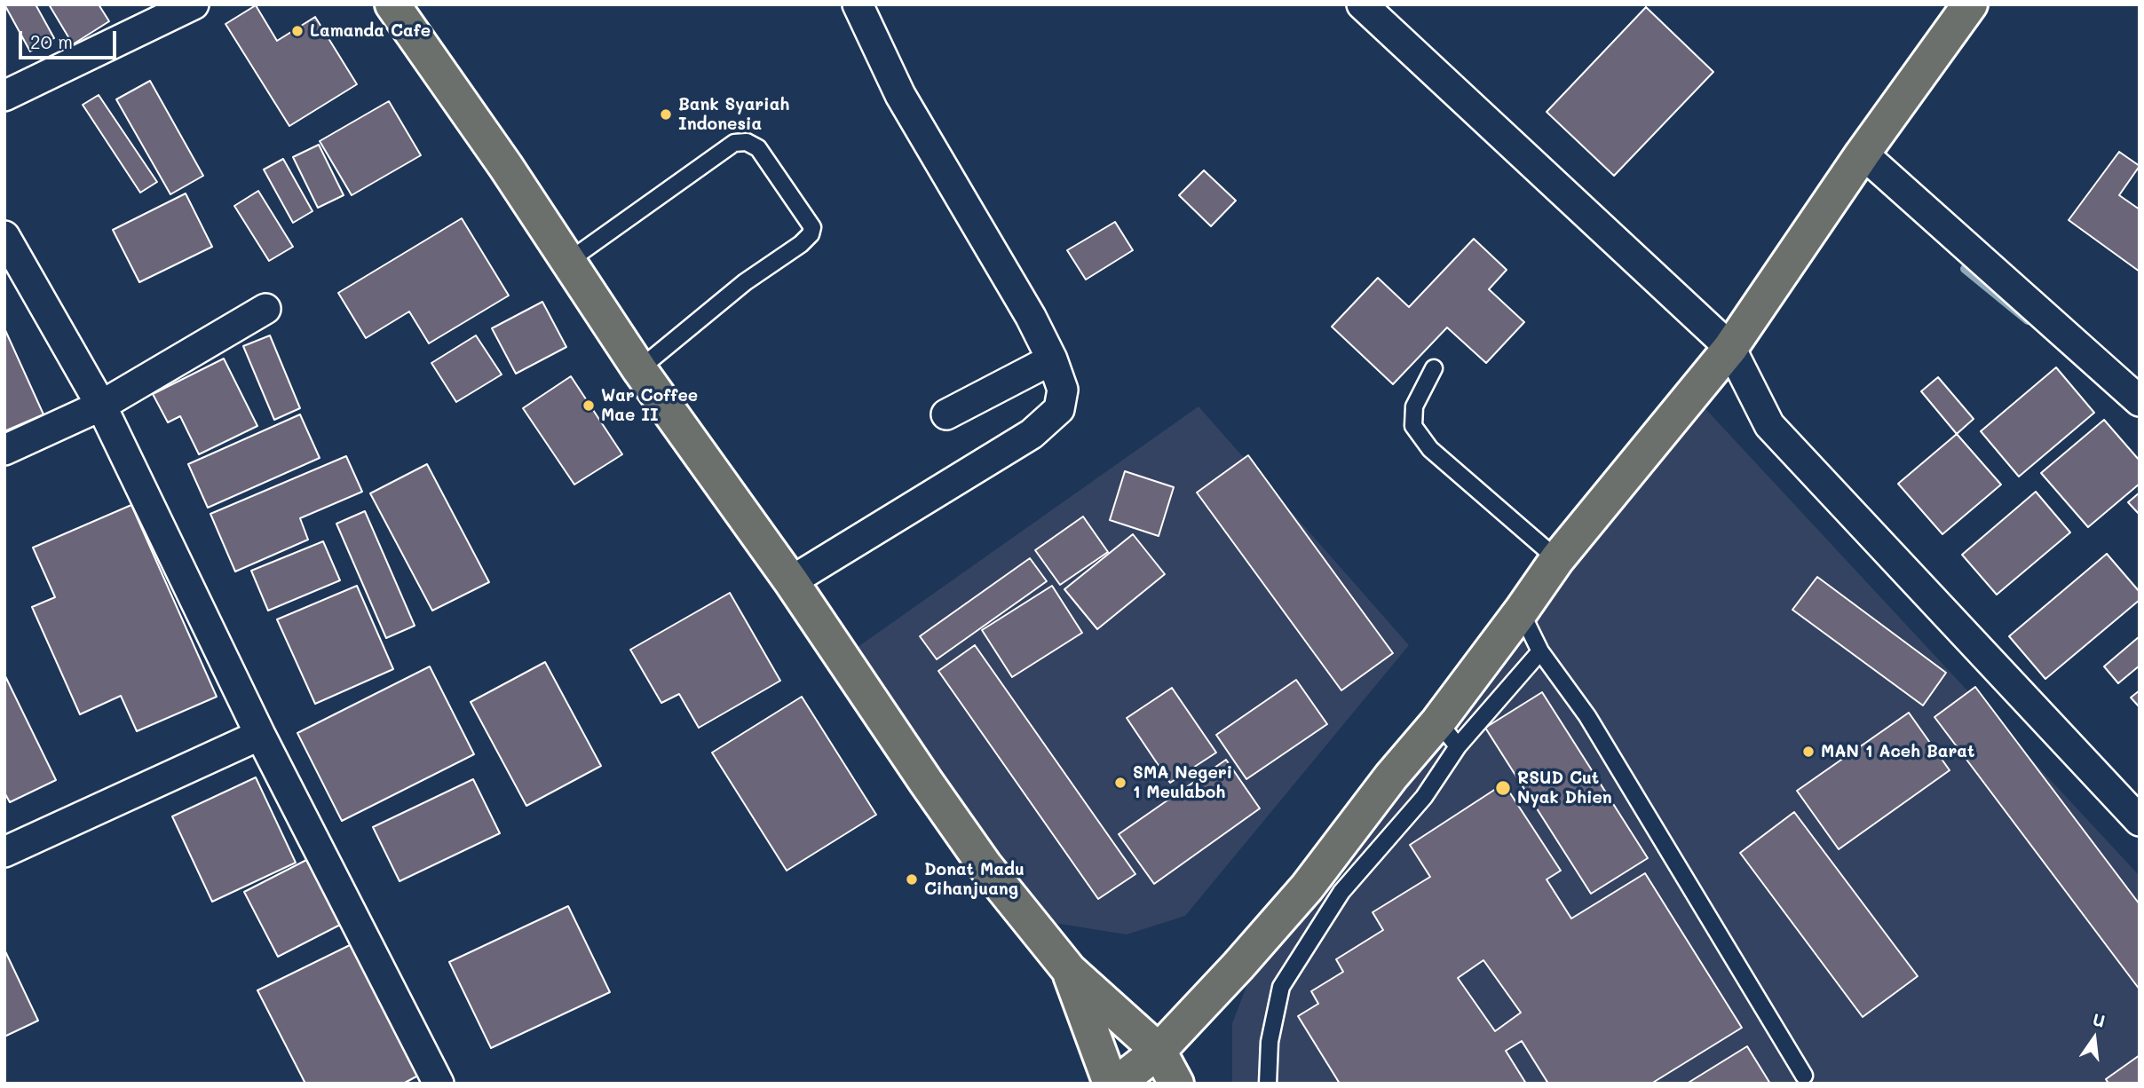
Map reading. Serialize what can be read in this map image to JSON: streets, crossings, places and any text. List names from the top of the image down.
{
  "places": [
    "Lamanda Cafe",
    "Bank Syariah Indonesia",
    "War Coffee Mae II",
    "MAN 1 Aceh Barat",
    "SMA Negeri 1 Meulaboh",
    "RSUD Cut Nyak Dhien",
    "Donat Madu Cihanjuang"
  ],
  "scale_bar": "20 m",
  "north": "top"
}
